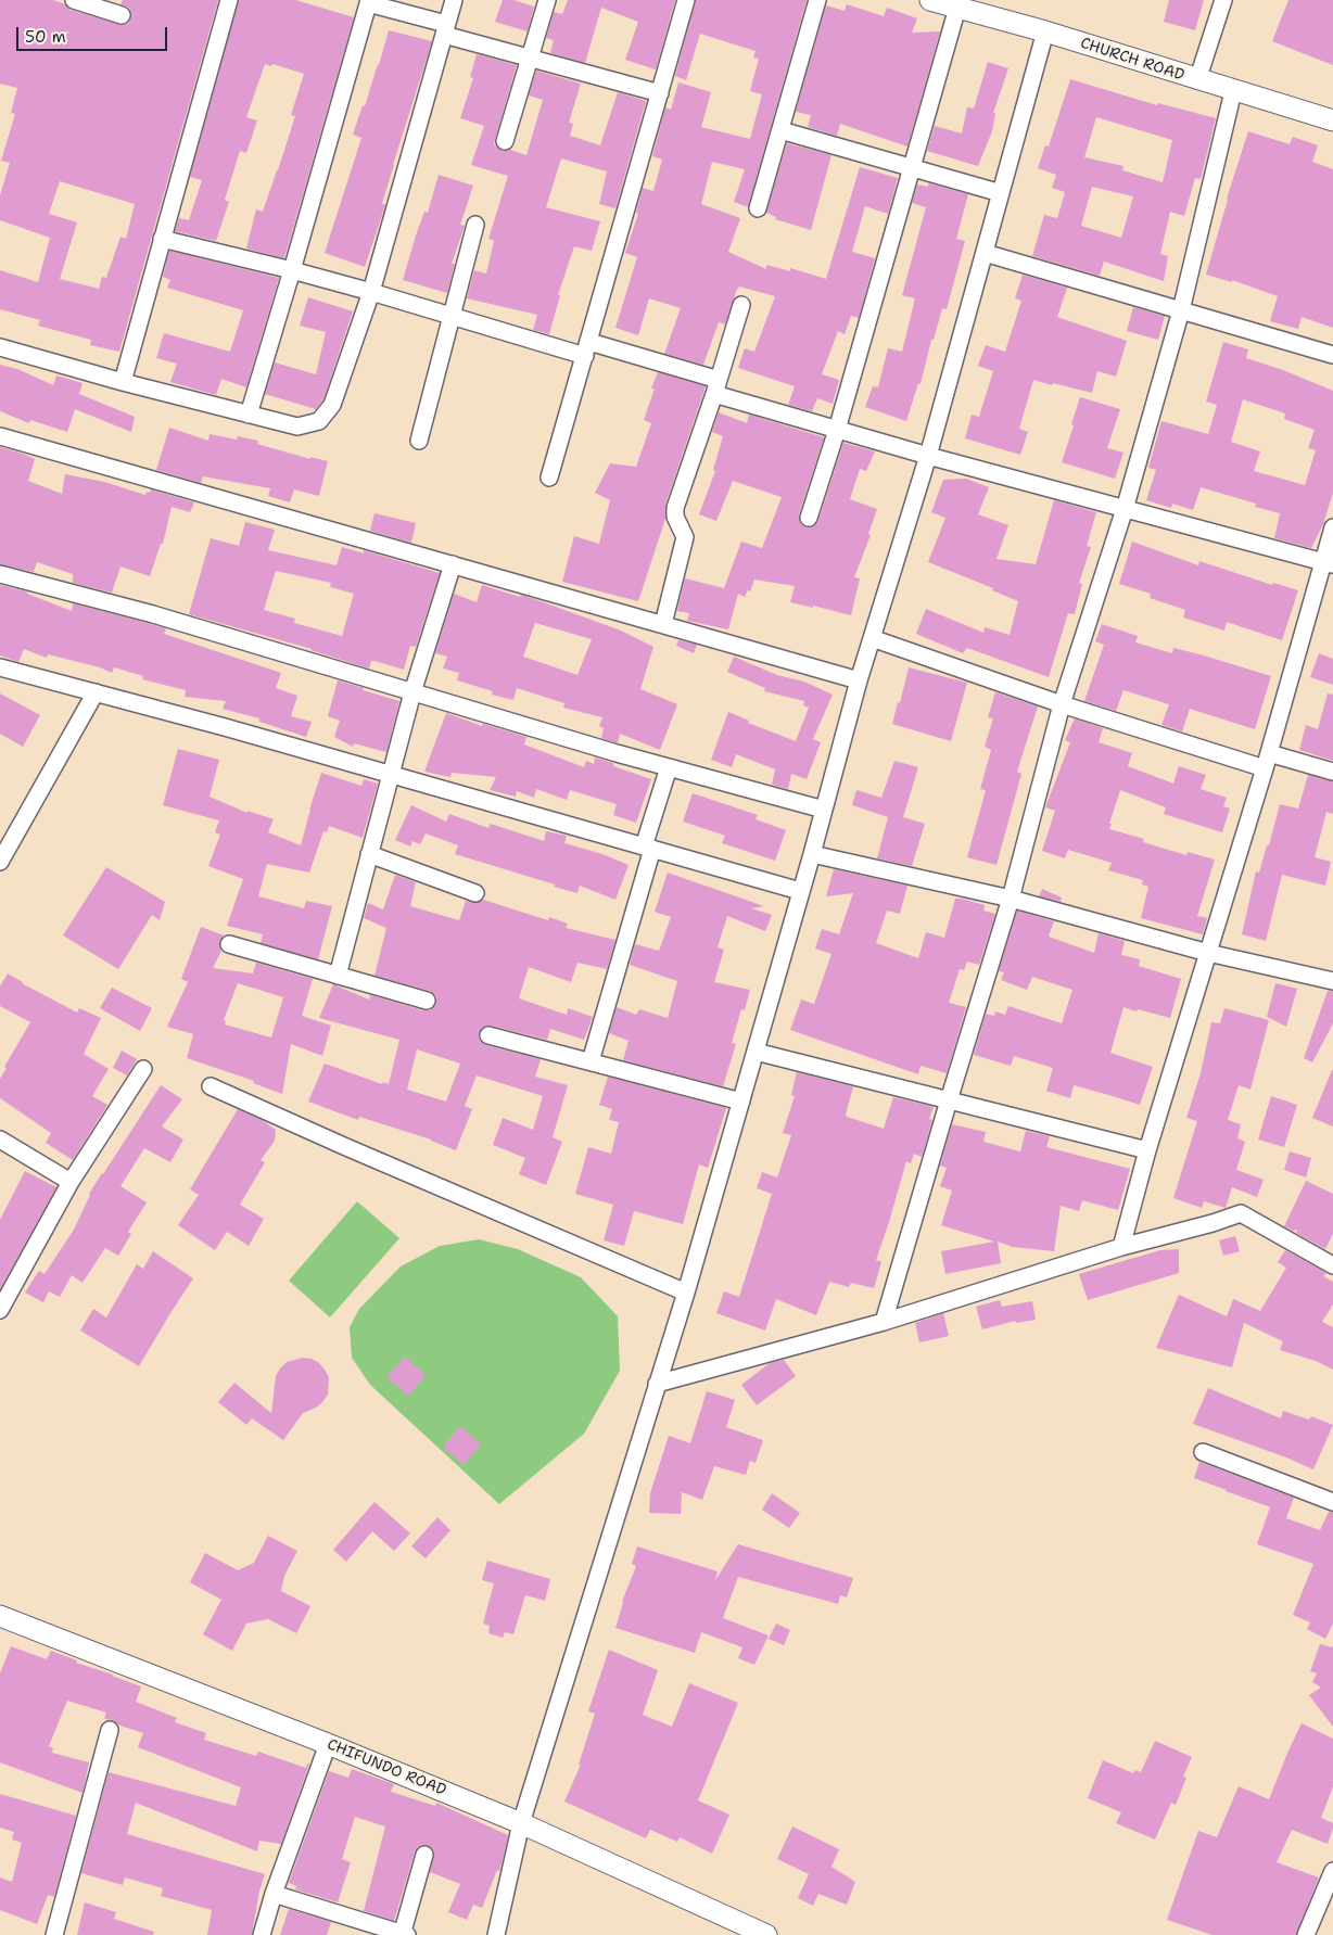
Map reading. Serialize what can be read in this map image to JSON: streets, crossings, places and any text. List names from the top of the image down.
{
  "streets": {
    "street": ["CHURCH ROAD", "CHIFUNDO ROAD"]
  },
  "scale_bar": "50 m"
}
